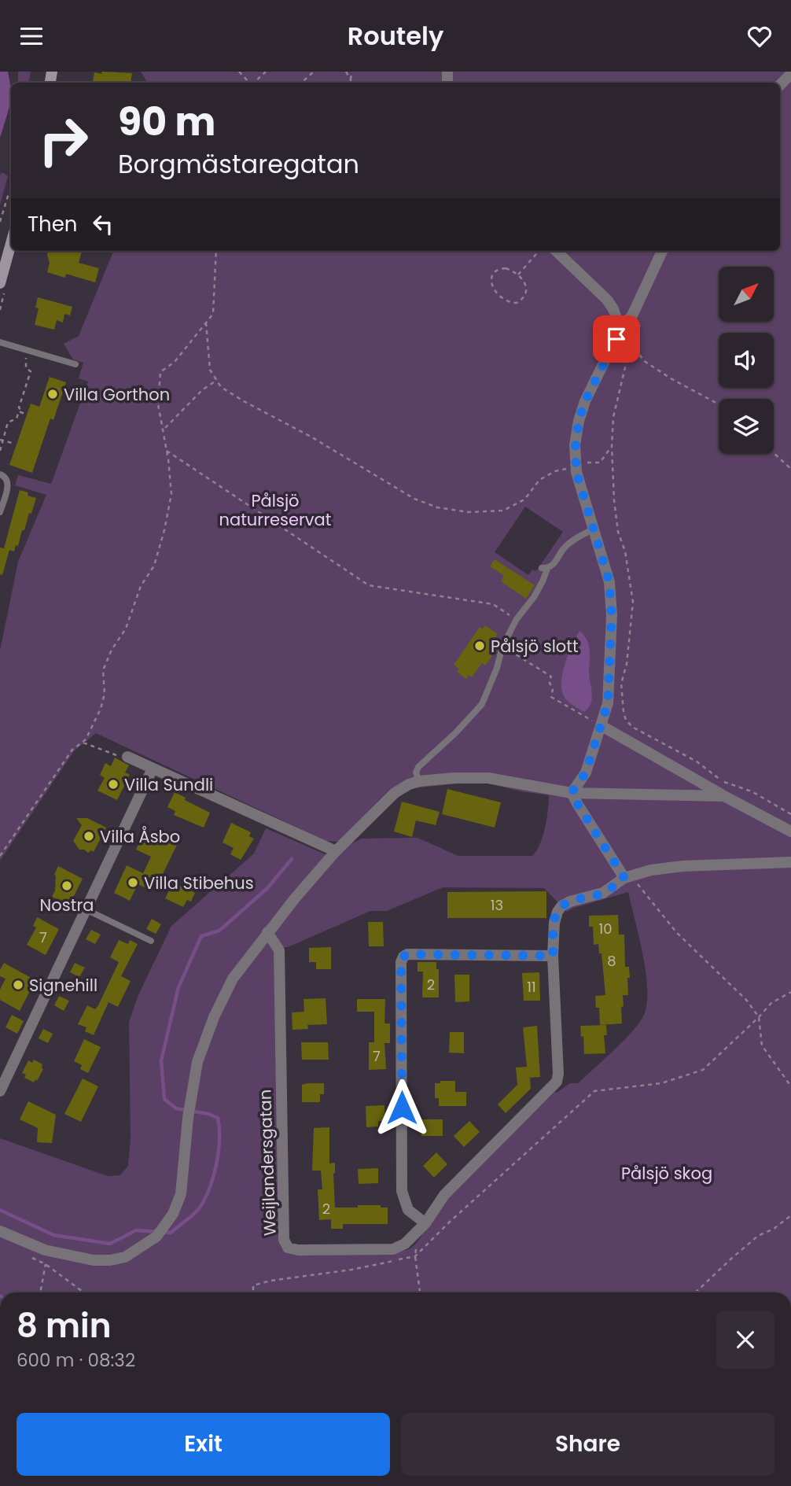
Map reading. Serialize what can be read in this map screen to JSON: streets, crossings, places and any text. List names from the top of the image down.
{
  "streets": {
    "street": ["Weijlandersgatan"]
  },
  "parks": ["Pålsjö naturreservat", "Pålsjö skog"],
  "places": [
    "Villa Gorthon",
    "Pålsjö slott",
    "Villa Sundli",
    "Villa Åsbo",
    "Villa Stibehus",
    "Nostra",
    "Signehill"
  ],
  "house_numbers": [
    "13",
    "10",
    "7",
    "8",
    "2",
    "11",
    "7",
    "2"
  ],
  "north": "top right",
  "page": {
    "header": "Routely",
    "turn": ["90 m", "Borgmästaregatan"],
    "then": "Then",
    "heading": ["8 min", "600 m · 08:32"],
    "buttons": ["Exit", "Share"]
  }
}
